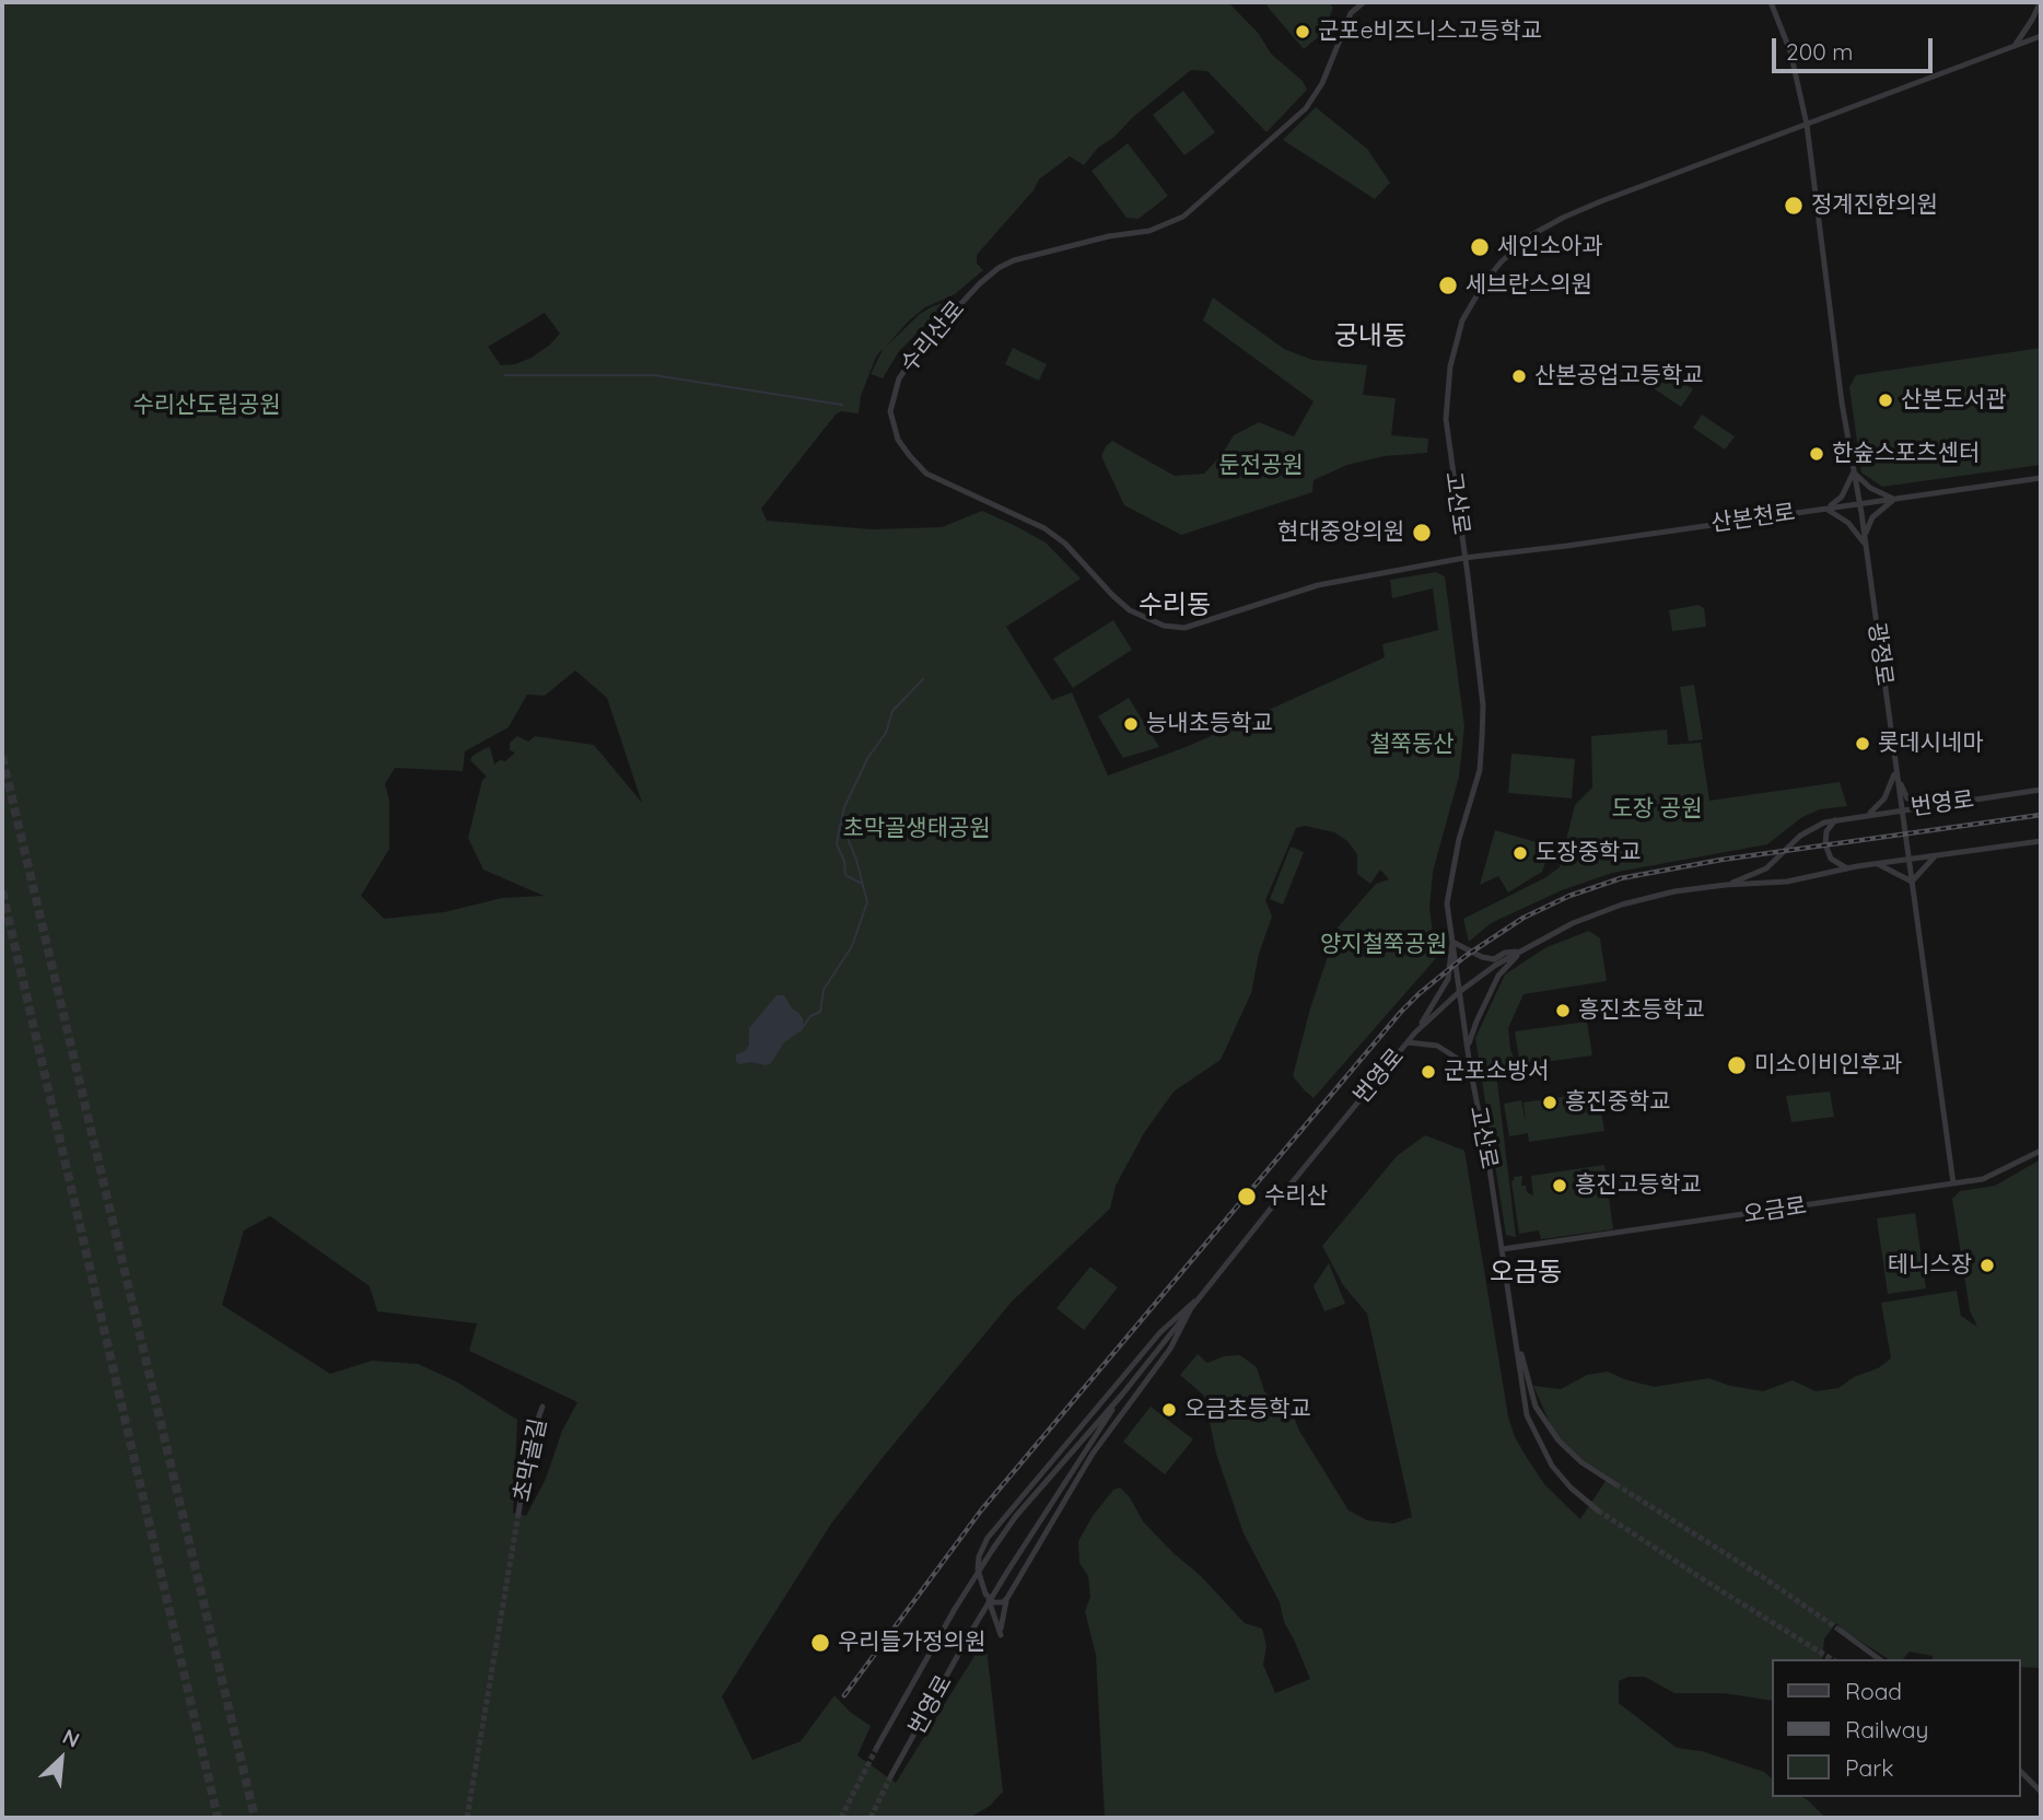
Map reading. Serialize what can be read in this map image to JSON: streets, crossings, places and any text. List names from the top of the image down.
{
  "streets": {
    "street": [
      "수리산로",
      "고산로",
      "산본천로",
      "광정로",
      "번영로",
      "오금로",
      "초막골길"
    ]
  },
  "crossings": [
    ["수리산로", "고산로"],
    ["수리산로", "산본천로"],
    ["고산로", "산본천로"],
    ["고산로", "광정로"],
    ["고산로", "번영로"],
    ["고산로", "오금로"],
    ["산본천로", "광정로"],
    ["광정로", "번영로"],
    ["광정로", "오금로"]
  ],
  "districts": ["궁내동", "수리동", "오금동"],
  "parks": [
    "수리산도립공원",
    "둔전공원",
    "철쭉동산",
    "도장 공원",
    "초막골생태공원",
    "양지철쭉공원"
  ],
  "places": [
    "군포e비즈니스고등학교",
    "정계진한의원",
    "세인소아과",
    "세브란스의원",
    "산본공업고등학교",
    "산본도서관",
    "한숲스포츠센터",
    "현대중앙의원",
    "능내초등학교",
    "롯데시네마",
    "도장중학교",
    "흥진초등학교",
    "미소이비인후과",
    "군포소방서",
    "흥진중학교",
    "흥진고등학교",
    "수리산",
    "테니스장",
    "오금초등학교",
    "우리들가정의원"
  ],
  "legend": ["Road", "Railway", "Park"],
  "scale_bar": "200 m",
  "north": "top right"
}
